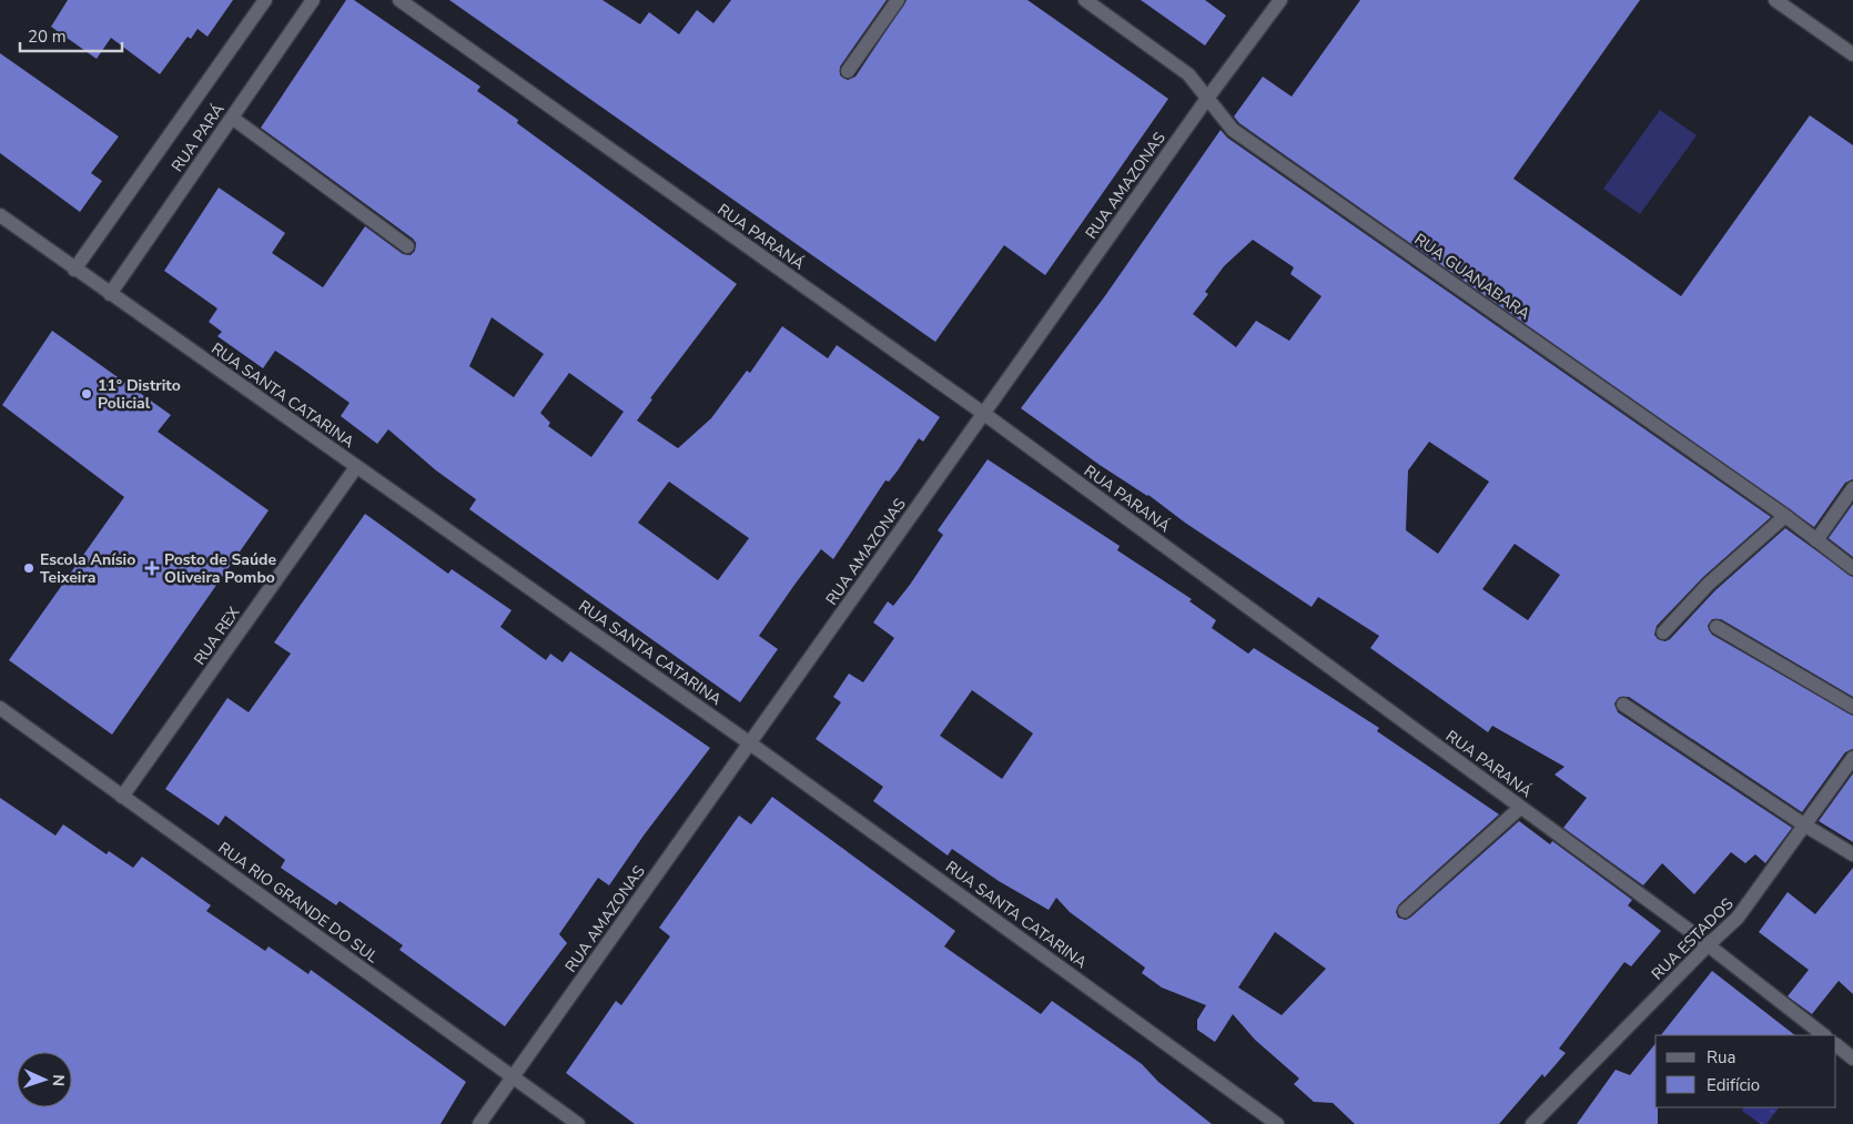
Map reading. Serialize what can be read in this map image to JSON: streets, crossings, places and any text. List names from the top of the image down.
{
  "streets": {
    "street": [
      "RUA PARÁ",
      "RUA AMAZONAS",
      "RUA PARANÁ",
      "RUA GUANABARA",
      "RUA SANTA CATARINA",
      "RUA REX",
      "RUA RIO GRANDE DO SUL",
      "RUA ESTADOS"
    ]
  },
  "crossings": [
    ["RUA PARÁ", "RUA SANTA CATARINA"],
    ["RUA AMAZONAS", "RUA PARANÁ"],
    ["RUA AMAZONAS", "RUA GUANABARA"],
    ["RUA AMAZONAS", "RUA SANTA CATARINA"],
    ["RUA AMAZONAS", "RUA RIO GRANDE DO SUL"],
    ["RUA PARANÁ", "RUA ESTADOS"],
    ["RUA SANTA CATARINA", "RUA REX"],
    ["RUA REX", "RUA RIO GRANDE DO SUL"]
  ],
  "places": {
    "other": ["11° Distrito Policial", "Escola Anísio Teixeira"],
    "health": ["Posto de Saúde Oliveira Pombo"]
  },
  "legend": ["Rua", "Edifício"],
  "scale_bar": "20 m",
  "north": "right"
}
